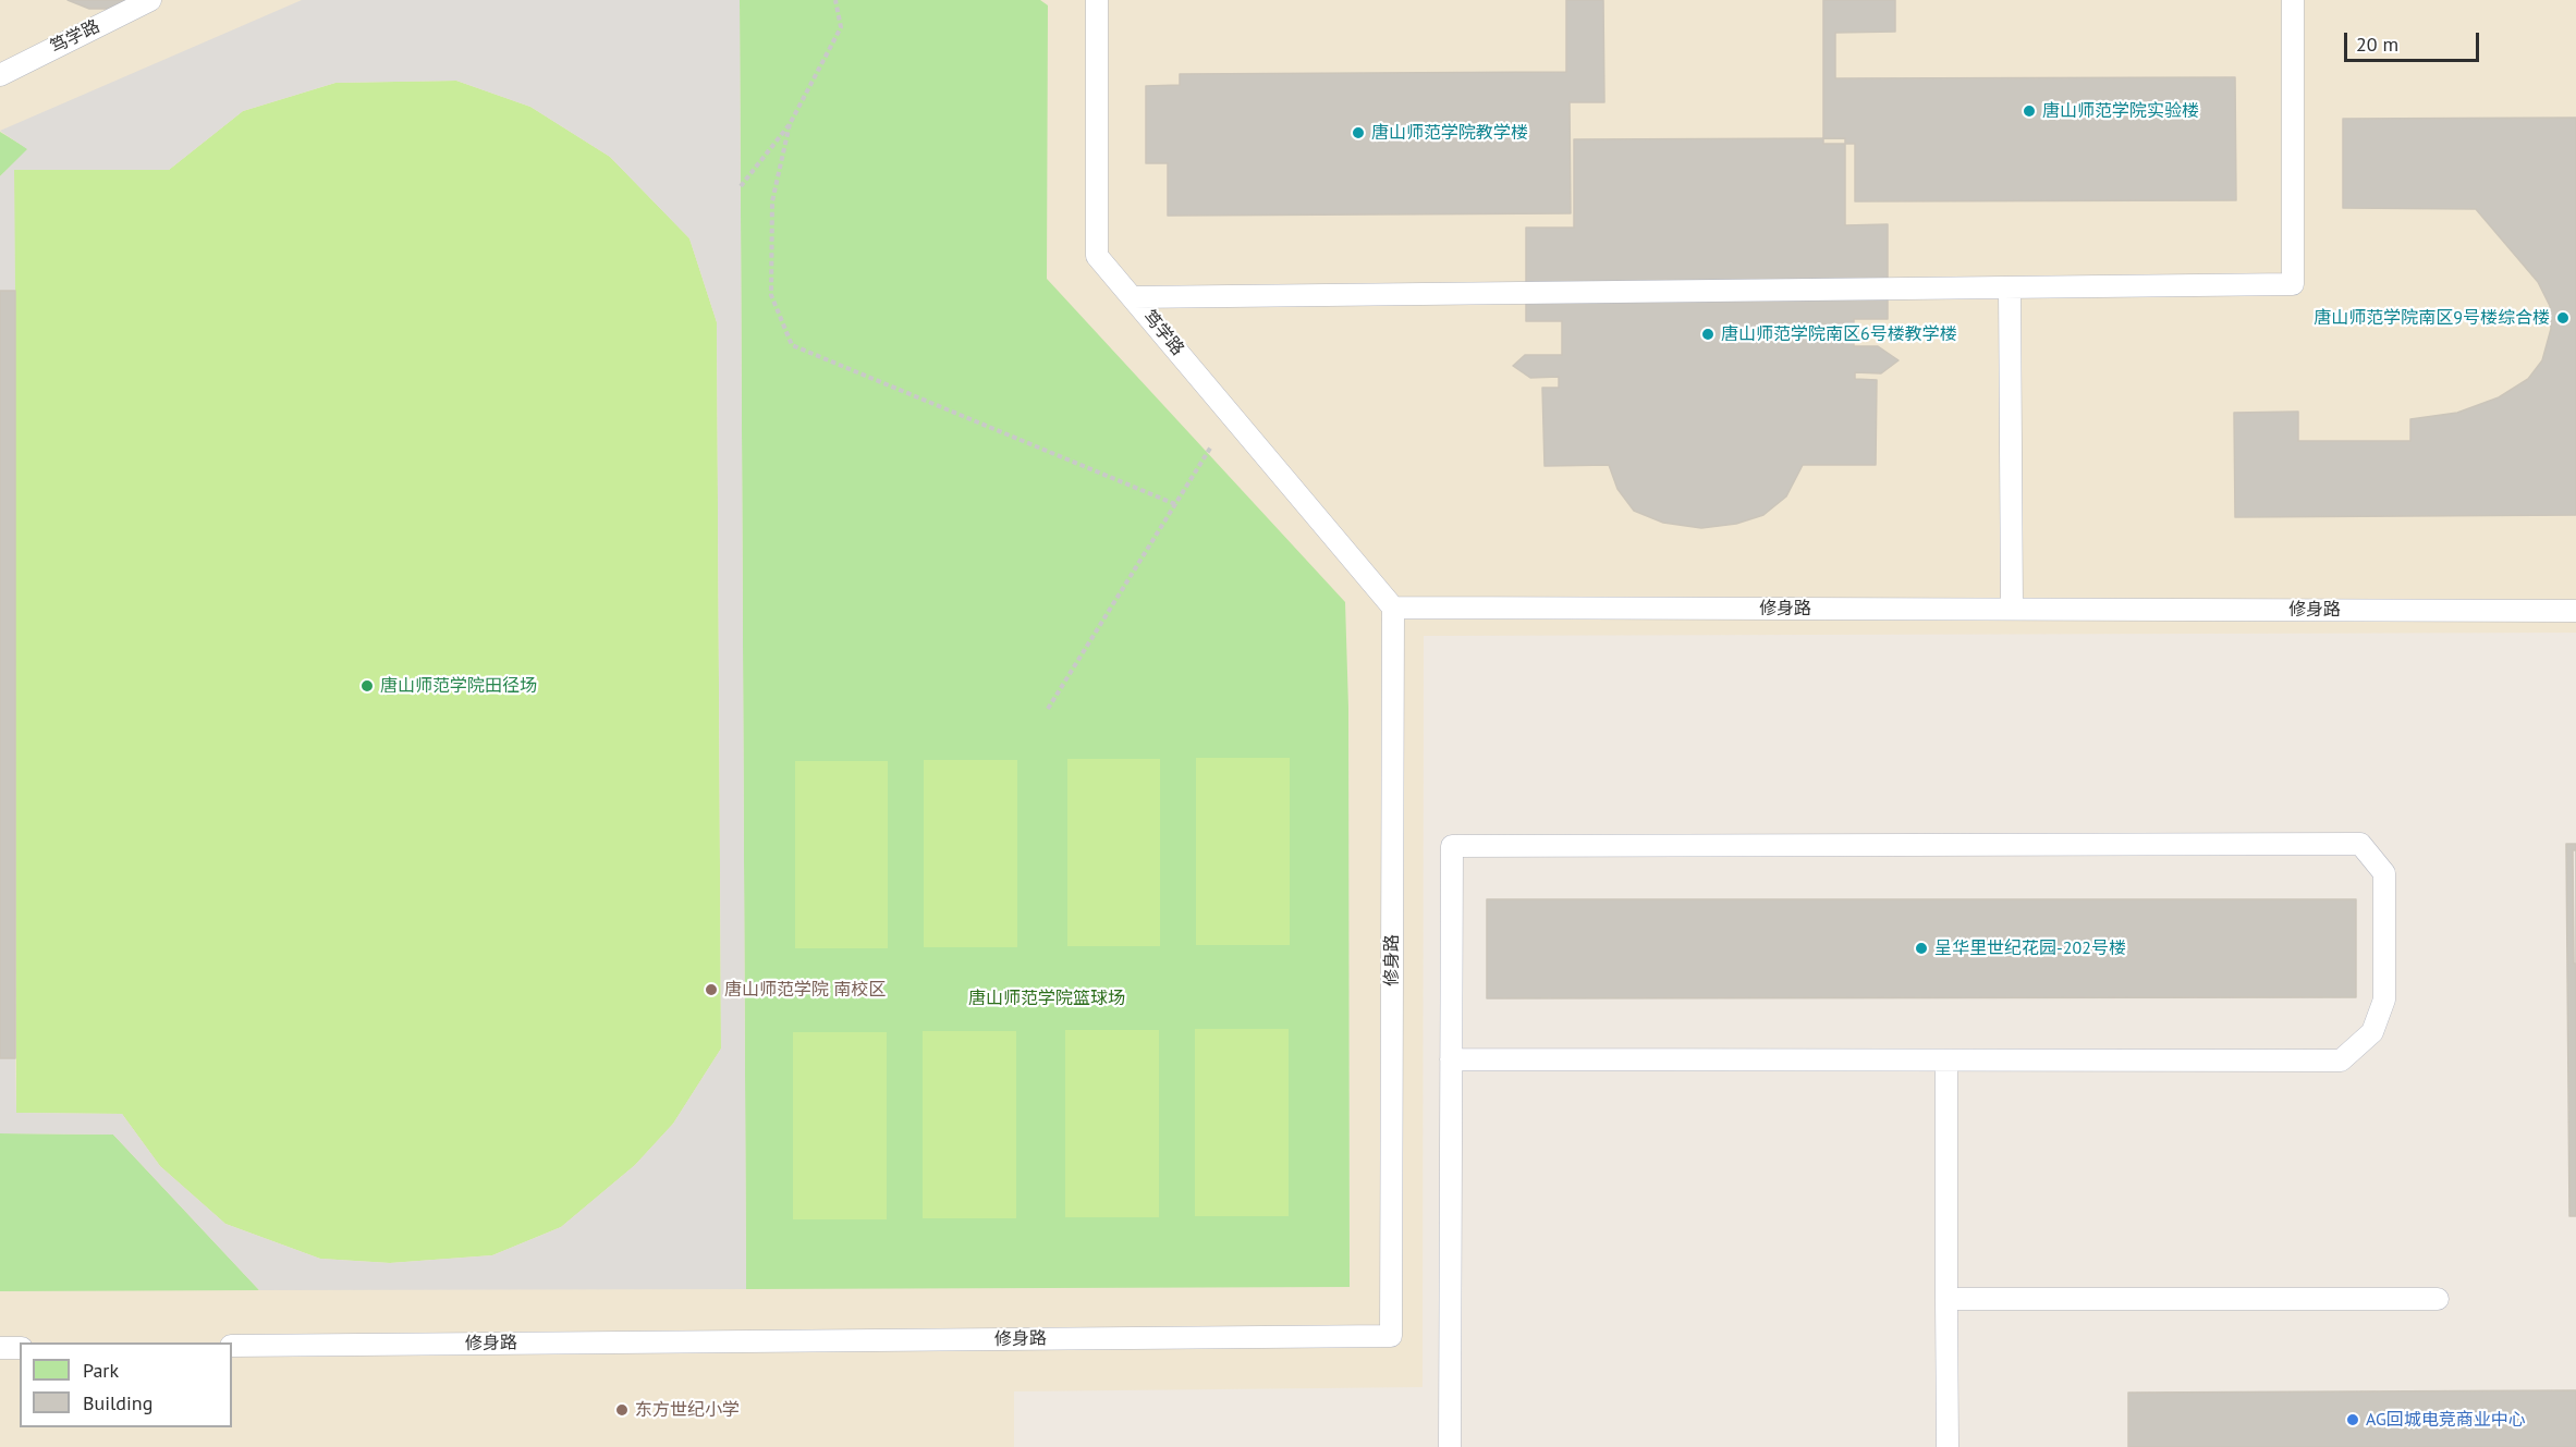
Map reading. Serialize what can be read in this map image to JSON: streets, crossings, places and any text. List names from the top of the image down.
{
  "streets": {
    "lane": ["笃学路", "修身路"]
  },
  "crossings": [
    ["笃学路", "修身路"]
  ],
  "parks": ["唐山师范学院篮球场"],
  "places": [
    "唐山师范学院实验楼",
    "唐山师范学院教学楼",
    "唐山师范学院南区9号楼综合楼",
    "唐山师范学院南区6号楼教学楼",
    "唐山师范学院田径场",
    "呈华里世纪花园-202号楼",
    "唐山师范学院 南校区",
    "东方世纪小学",
    "AG回城电竞商业中心"
  ],
  "legend": ["Park", "Building"],
  "scale_bar": "20 m"
}
